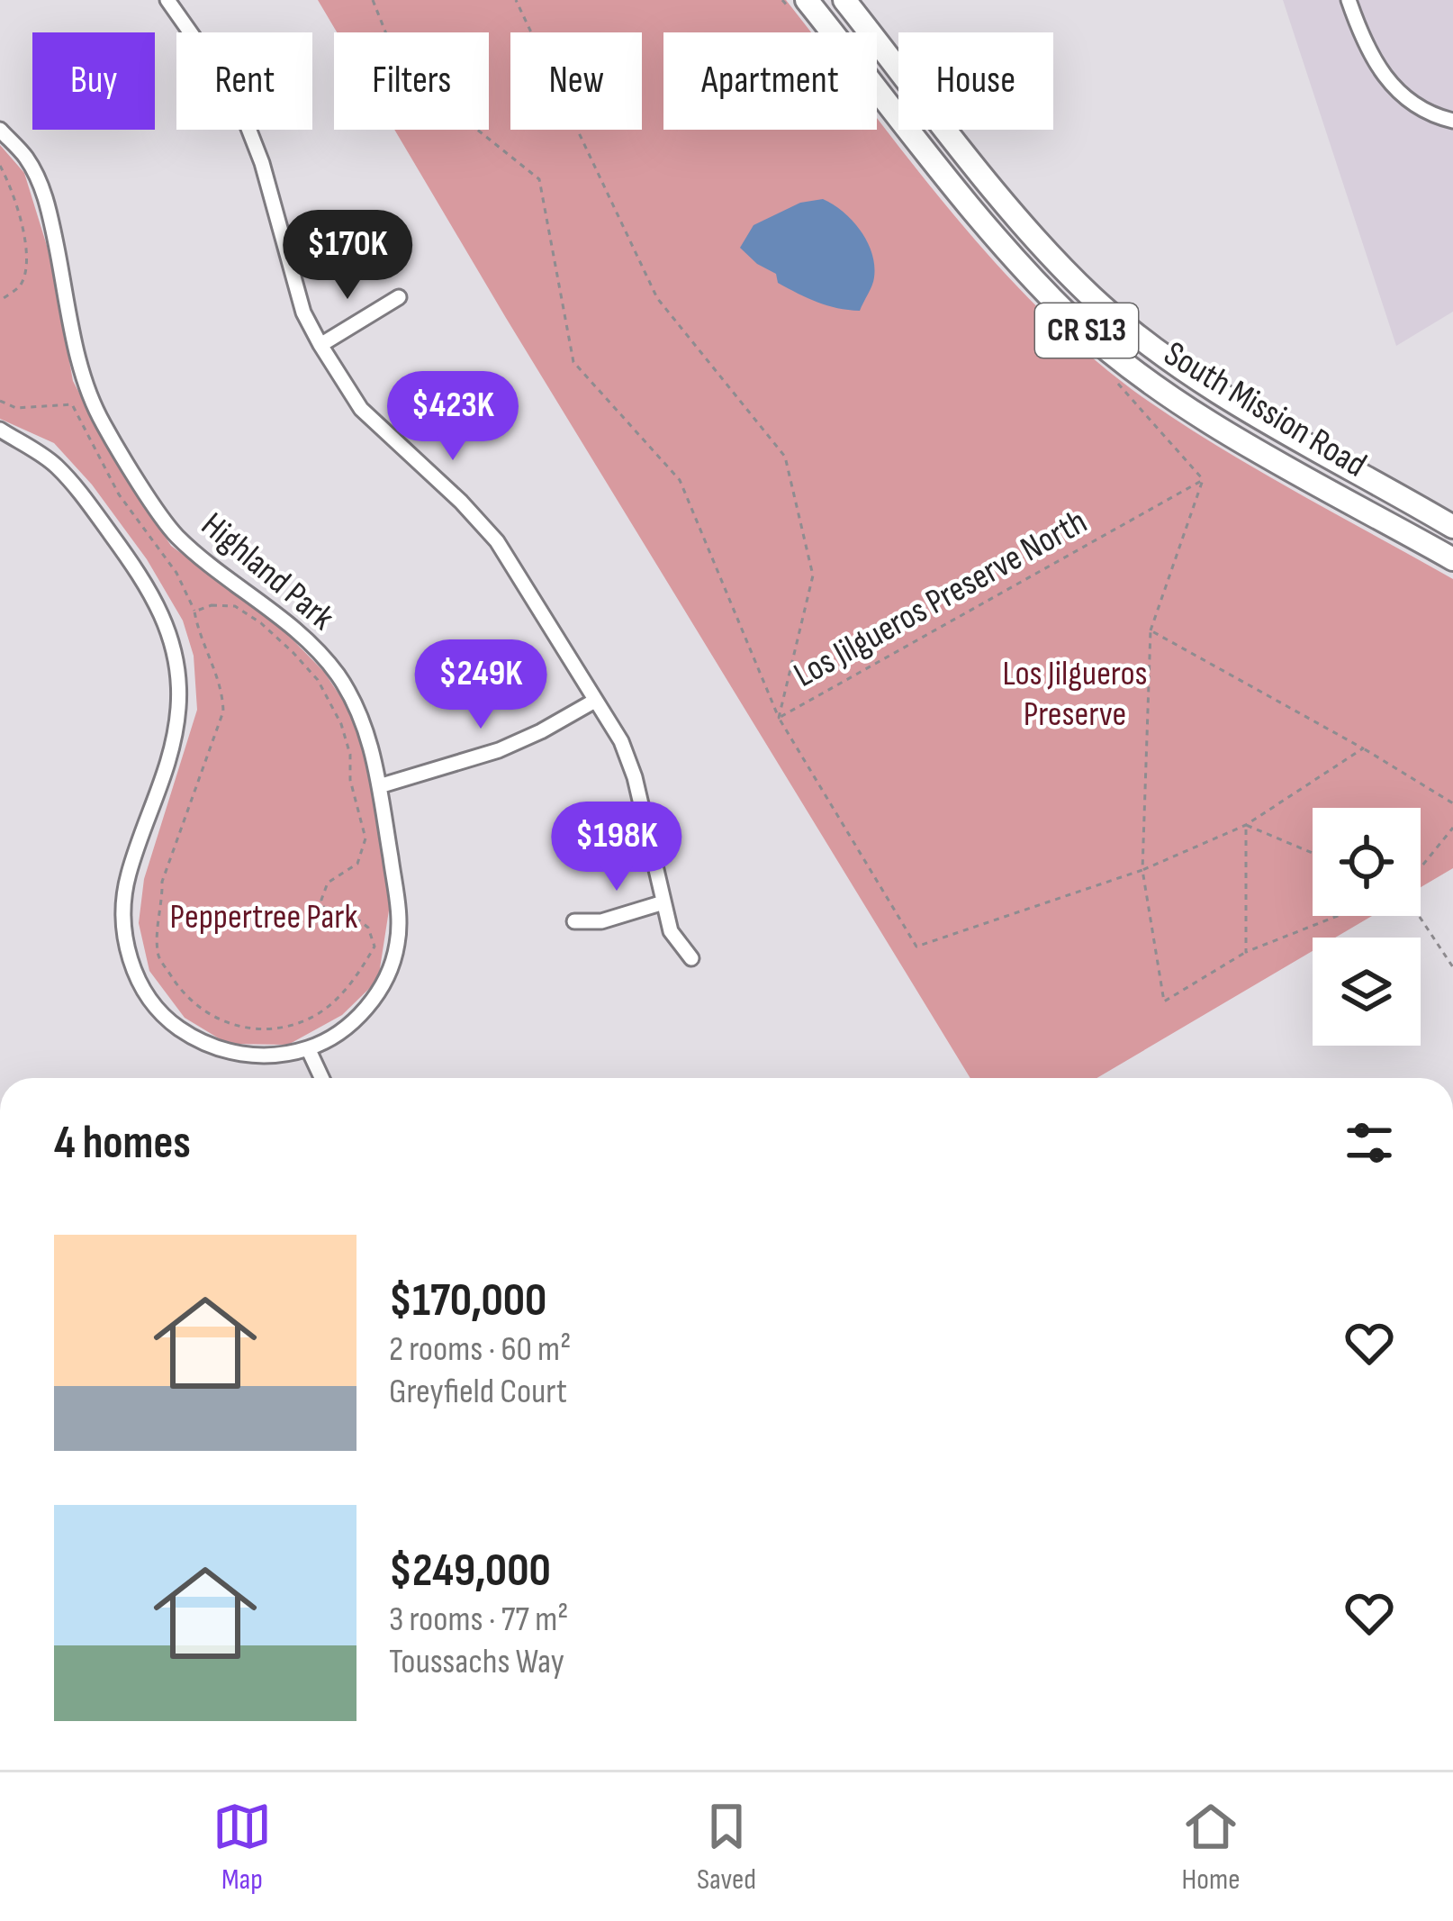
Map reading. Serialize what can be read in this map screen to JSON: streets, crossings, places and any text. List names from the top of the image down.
{
  "streets": {
    "main road": ["CR S13", "South Mission Road"],
    "street": ["Highland Park"],
    "path": ["Los Jilgueros Preserve North"]
  },
  "parks": ["Los Jilgueros Preserve", "Peppertree Park"],
  "page": {
    "chip": [
      "Buy",
      "Rent",
      "Filters",
      "New",
      "Apartment",
      "House"
    ],
    "price": [
      "$170K",
      "$423K",
      "$249K",
      "$198K"
    ],
    "heading": "4 homes",
    "list": [
      {
        "name": "$170,000",
        "note": "2 rooms · 60 m² · Greyfield Court"
      },
      {
        "name": "$249,000",
        "note": "3 rooms · 77 m² · Toussachs Way"
      }
    ],
    "tabs": ["Map", "Saved", "Home"]
  }
}
